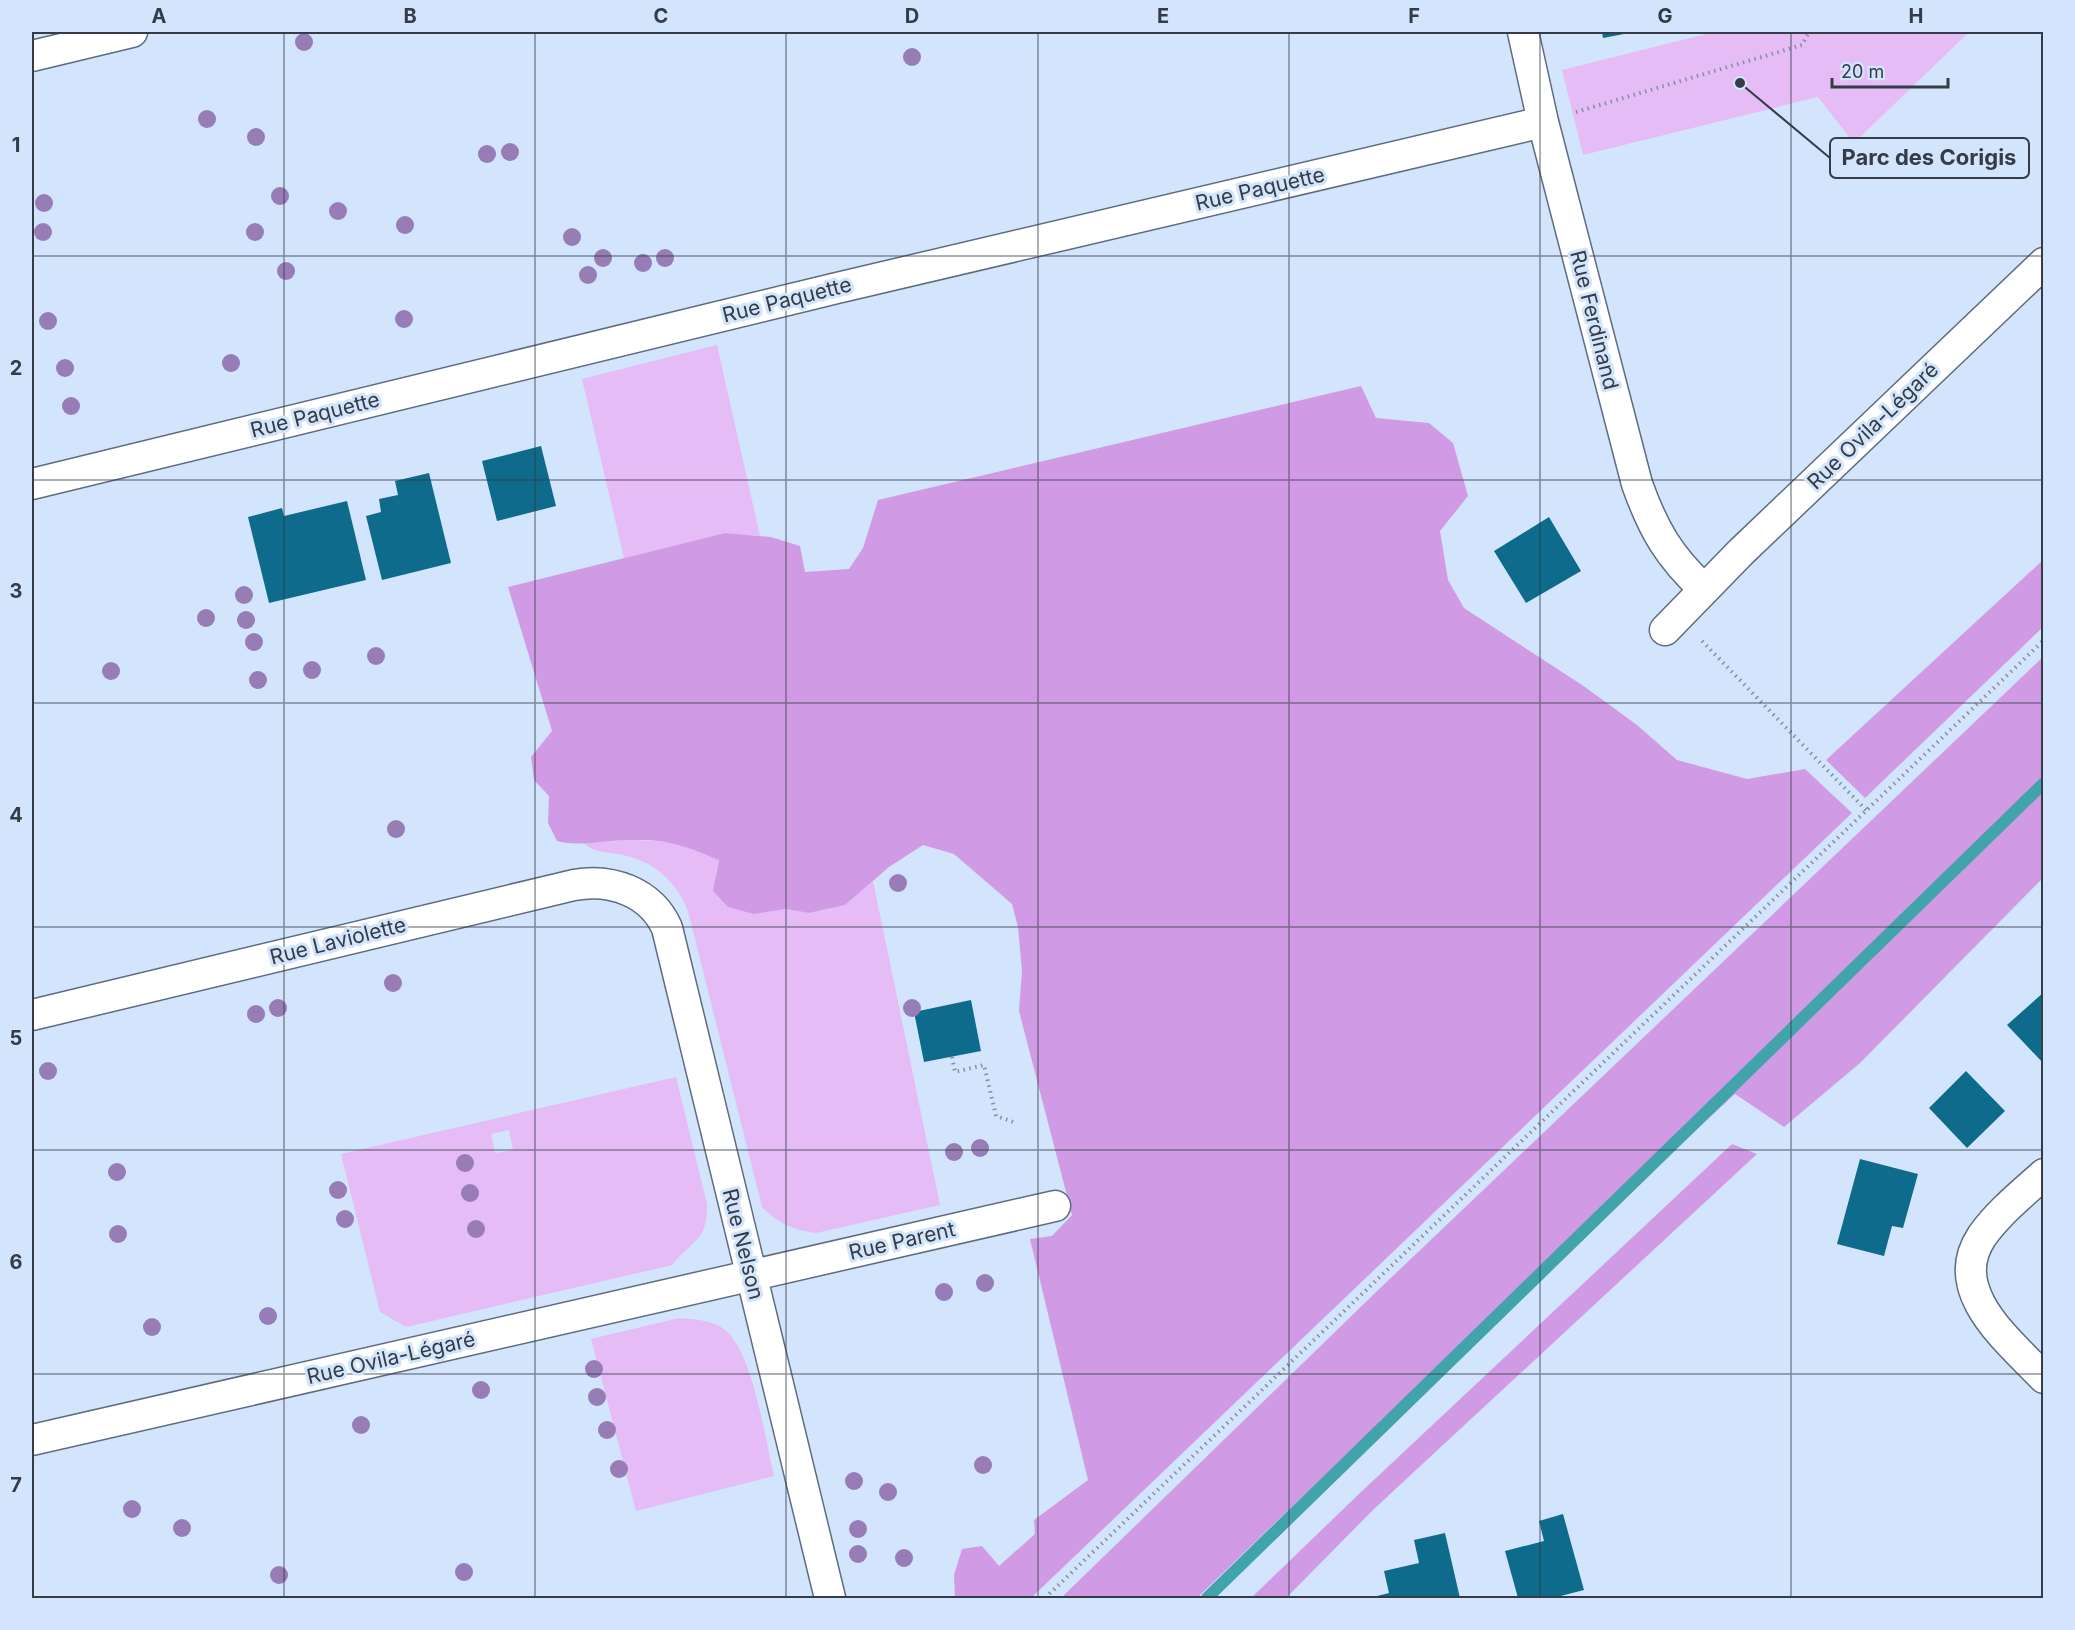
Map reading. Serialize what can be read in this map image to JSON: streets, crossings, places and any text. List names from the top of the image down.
{
  "streets": {
    "street": [
      "Rue Paquette",
      "Rue Ferdinand",
      "Rue Ovila-Légaré",
      "Rue Laviolette",
      "Rue Parent",
      "Rue Nelson"
    ]
  },
  "crossings": [
    ["Rue Paquette", "Rue Ferdinand"],
    ["Rue Ferdinand", "Rue Ovila-Légaré"],
    ["Rue Ovila-Légaré", "Rue Parent"],
    ["Rue Ovila-Légaré", "Rue Nelson"],
    ["Rue Laviolette", "Rue Nelson"],
    ["Rue Parent", "Rue Nelson"]
  ],
  "places": ["Parc des Corigis"],
  "scale_bar": "20 m",
  "grid": {
    "columns": [
      "A",
      "B",
      "C",
      "D",
      "E",
      "F",
      "G",
      "H"
    ],
    "rows": [
      "1",
      "2",
      "3",
      "4",
      "5",
      "6",
      "7"
    ]
  }
}
